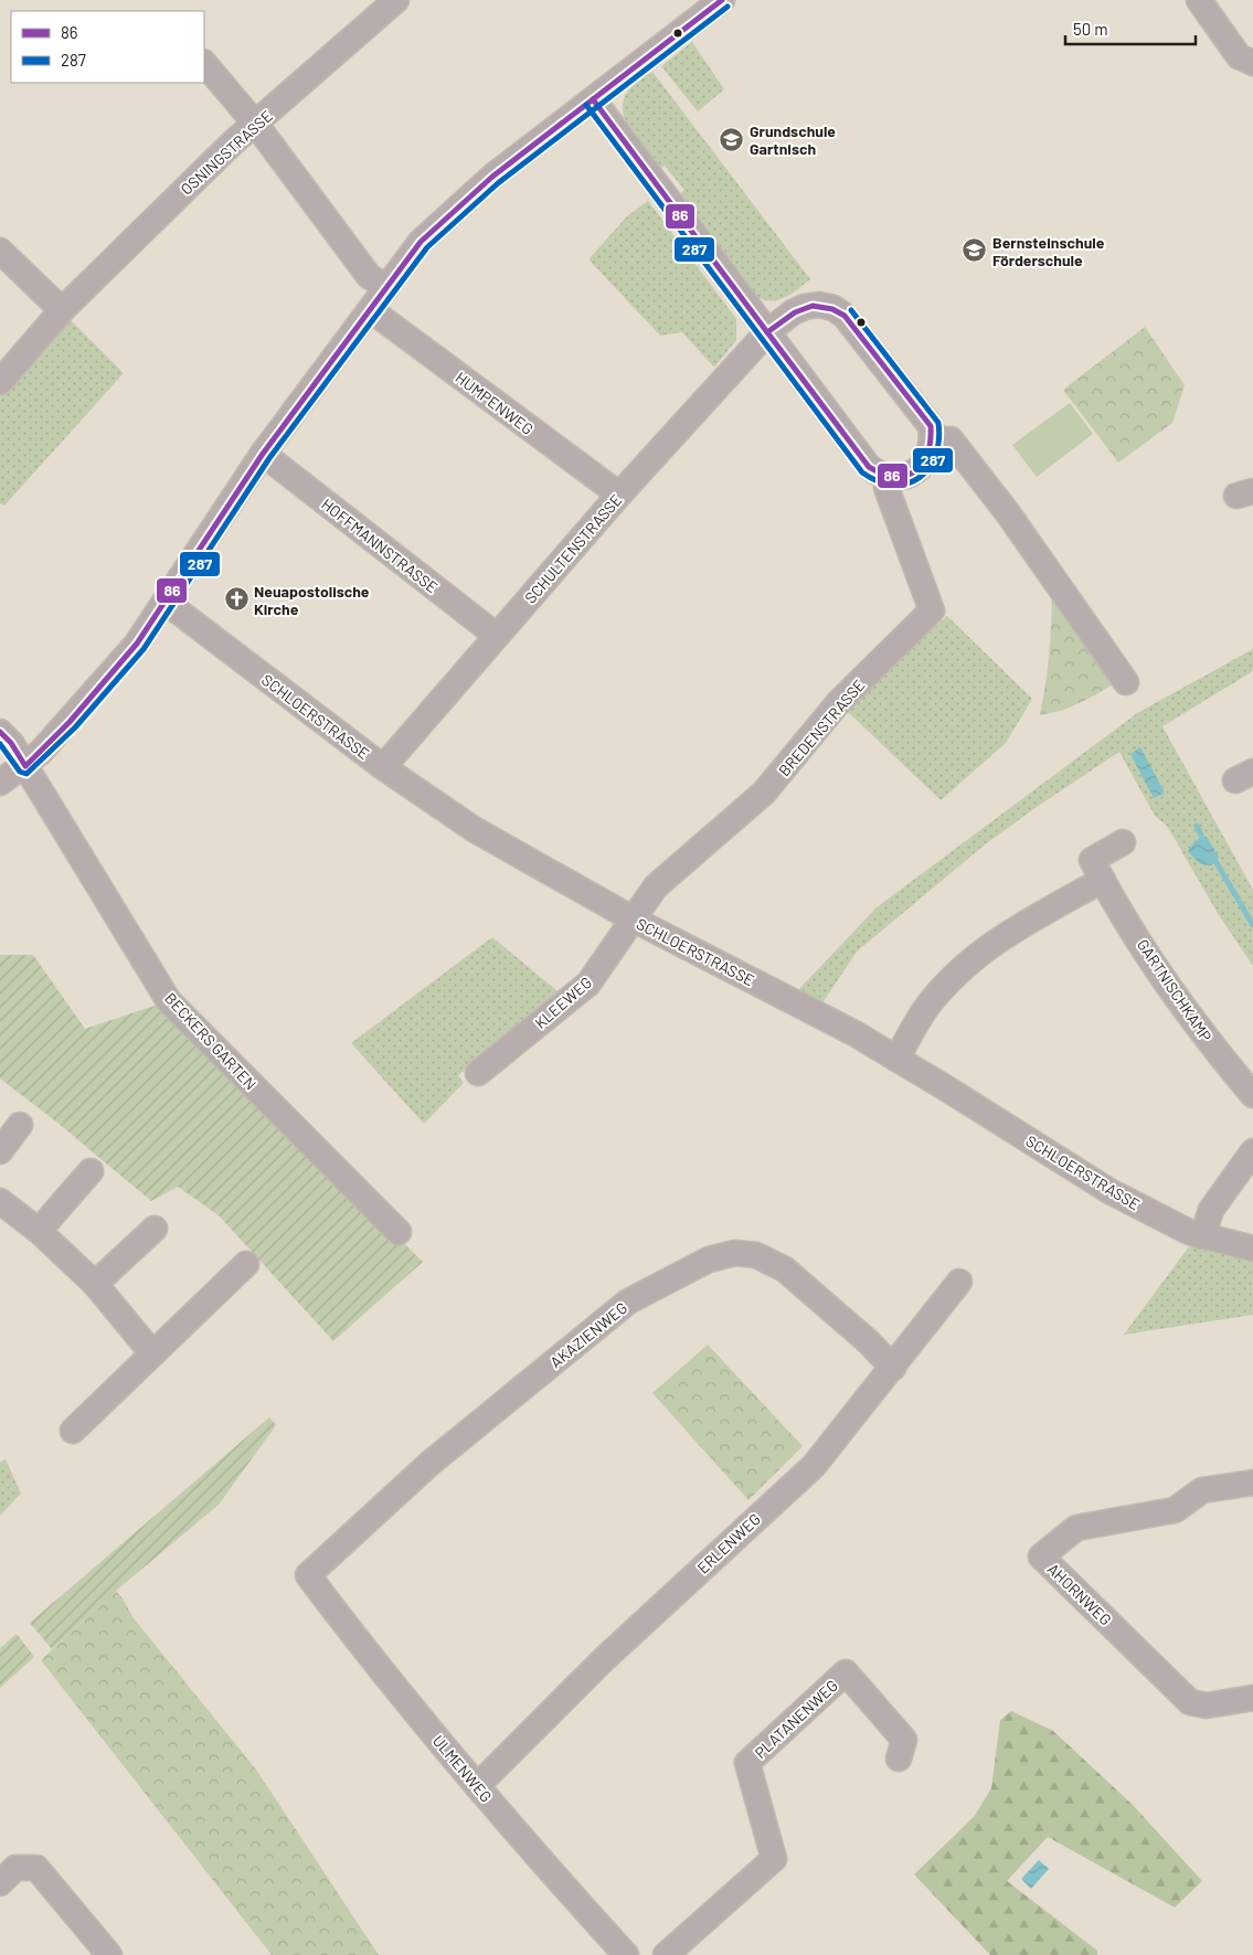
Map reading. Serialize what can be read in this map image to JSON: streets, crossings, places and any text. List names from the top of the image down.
{
  "streets": {
    "street": [
      "OSNINGSTRASSE",
      "HUMPENWEG",
      "HOFFMANNSTRASSE",
      "SCHULTENSTRASSE",
      "SCHLOERSTRASSE",
      "BREDENSTRASSE",
      "GARTNISCHKAMP",
      "KLEEWEG",
      "BECKERS GARTEN",
      "AKAZIENWEG",
      "ERLENWEG",
      "AHORNWEG",
      "PLATANENWEG",
      "ULMENWEG"
    ]
  },
  "crossings": [
    ["HUMPENWEG", "SCHULTENSTRASSE"],
    ["HOFFMANNSTRASSE", "SCHULTENSTRASSE"],
    ["SCHULTENSTRASSE", "SCHLOERSTRASSE"],
    ["SCHLOERSTRASSE", "BREDENSTRASSE"],
    ["SCHLOERSTRASSE", "KLEEWEG"],
    ["BREDENSTRASSE", "KLEEWEG"],
    ["AKAZIENWEG", "ERLENWEG"],
    ["AKAZIENWEG", "ULMENWEG"],
    ["ERLENWEG", "ULMENWEG"]
  ],
  "places": {
    "school or university": ["Grundschule Gartnisch", "Bernsteinschule Förderschule"],
    "church": ["Neuapostolische Kirche"]
  },
  "lines": ["transit line 86", "transit line 287"],
  "legend": ["86", "287"],
  "scale_bar": "50 m"
}
